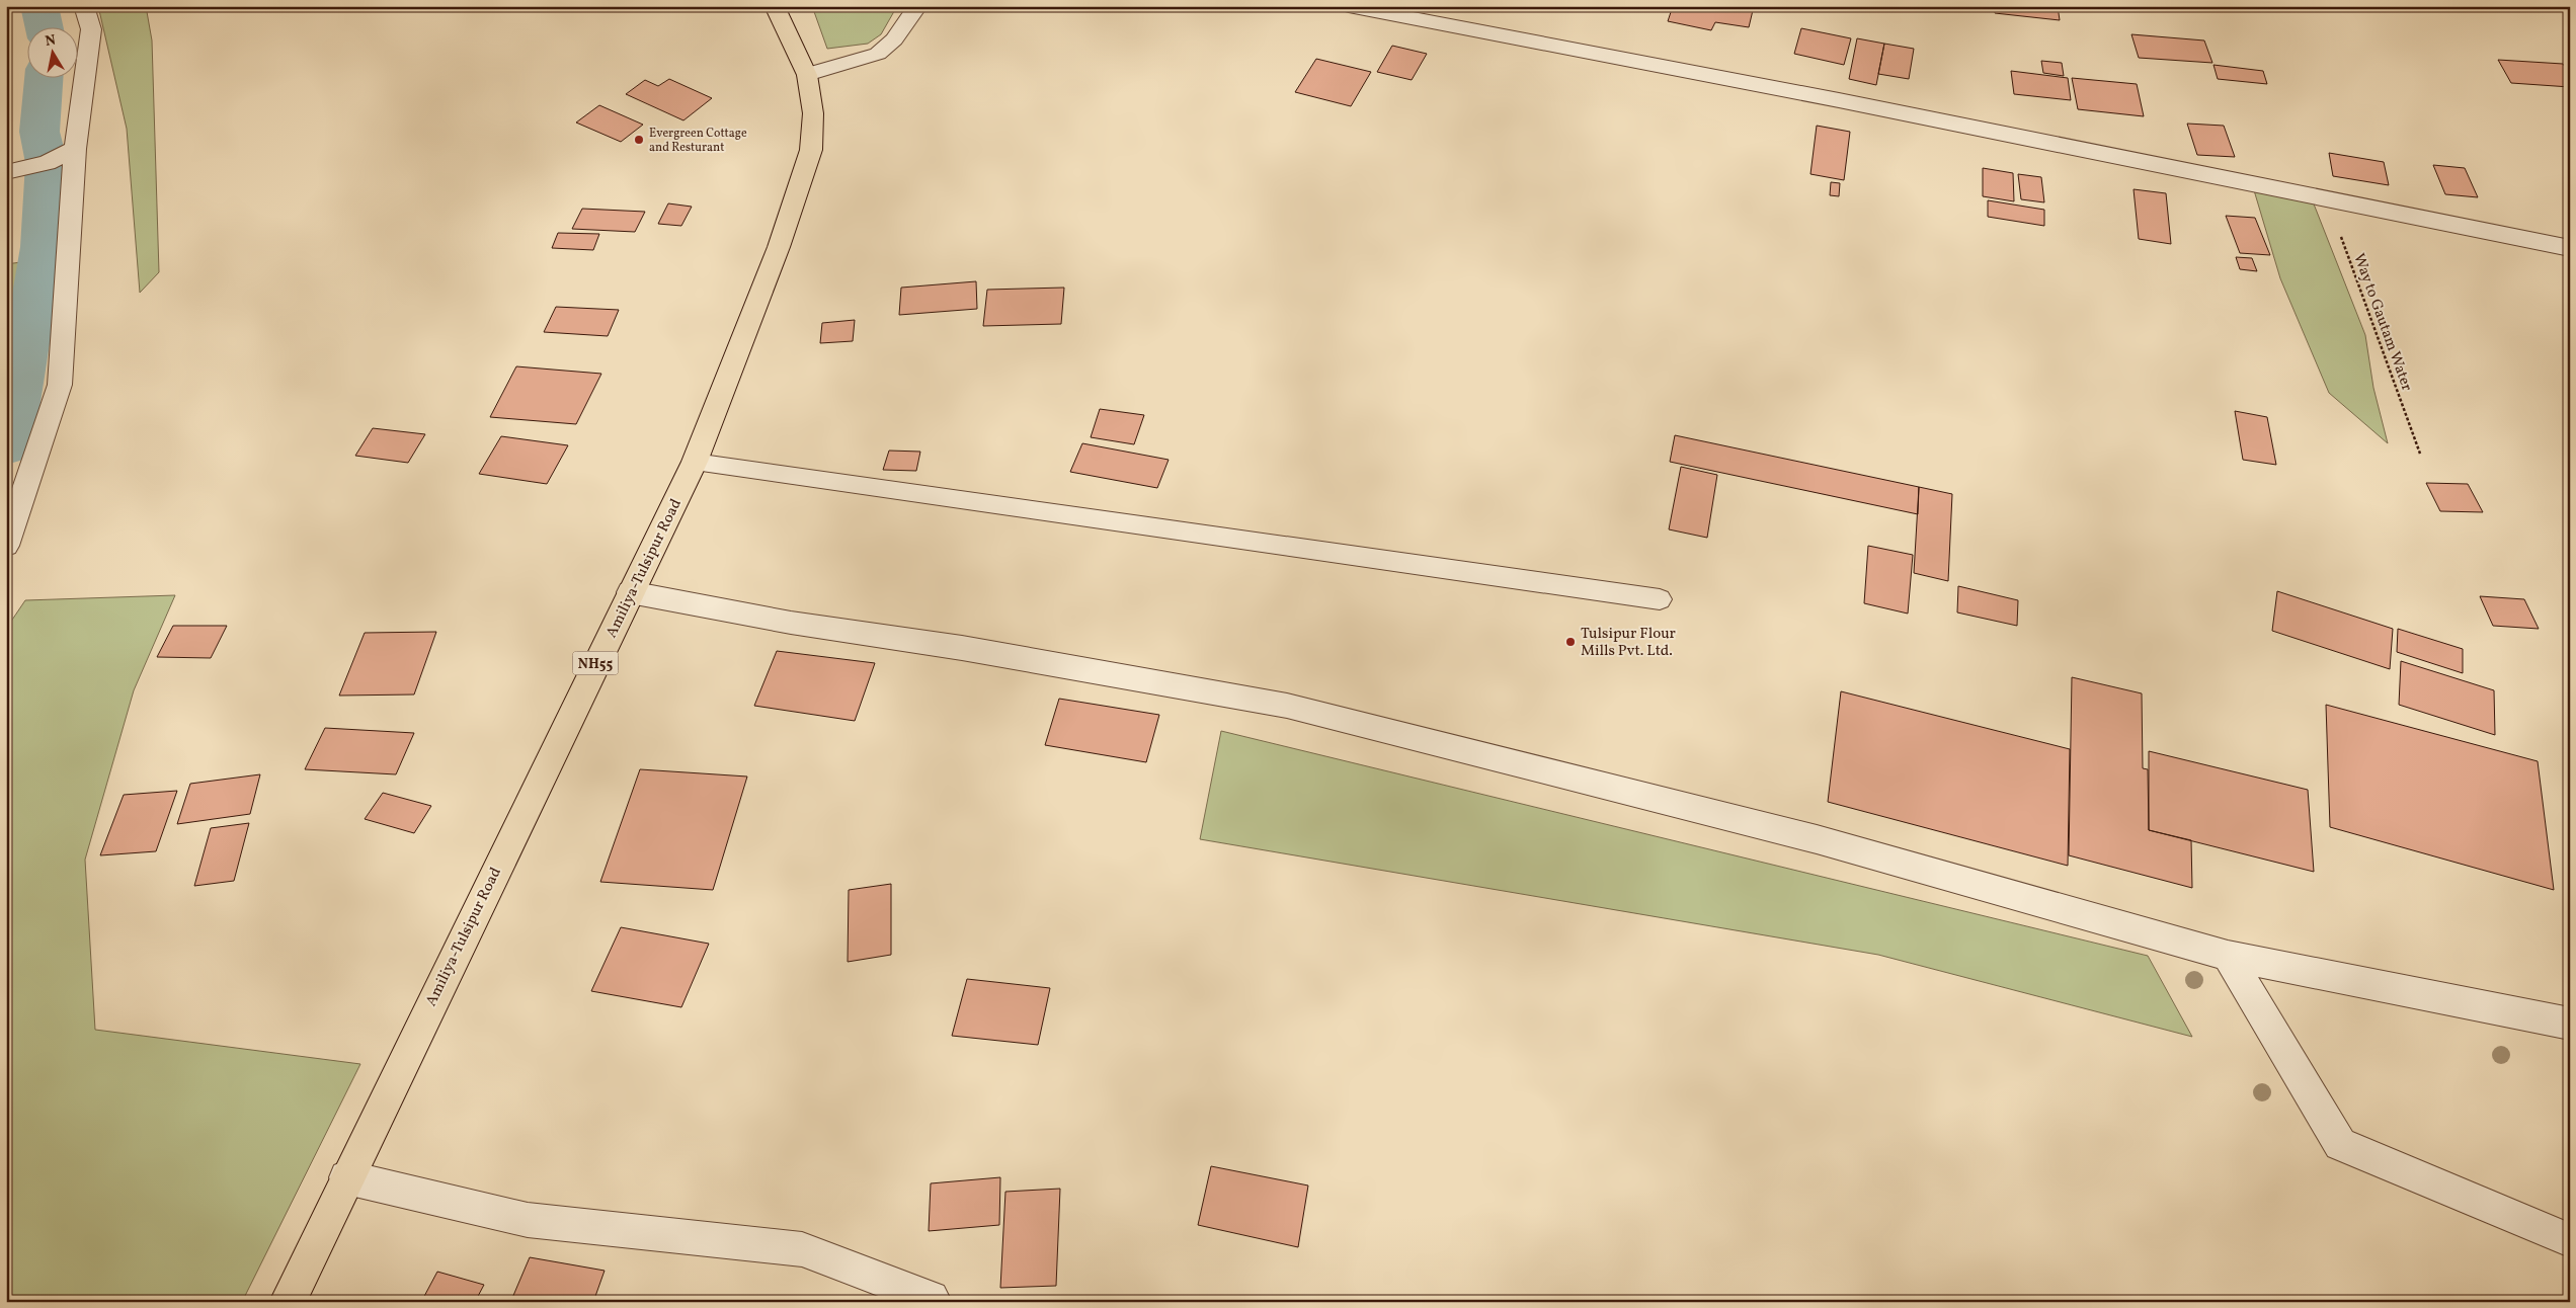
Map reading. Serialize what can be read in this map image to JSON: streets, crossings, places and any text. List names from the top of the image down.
{
  "streets": {
    "main road": ["Amiliya-Tulsipur Road", "NH55"],
    "path": ["Way to Gautam Water"]
  },
  "places": ["Evergreen Cottage and Resturant", "Tulsipur Flour Mills Pvt. Ltd."],
  "north": "top"
}
